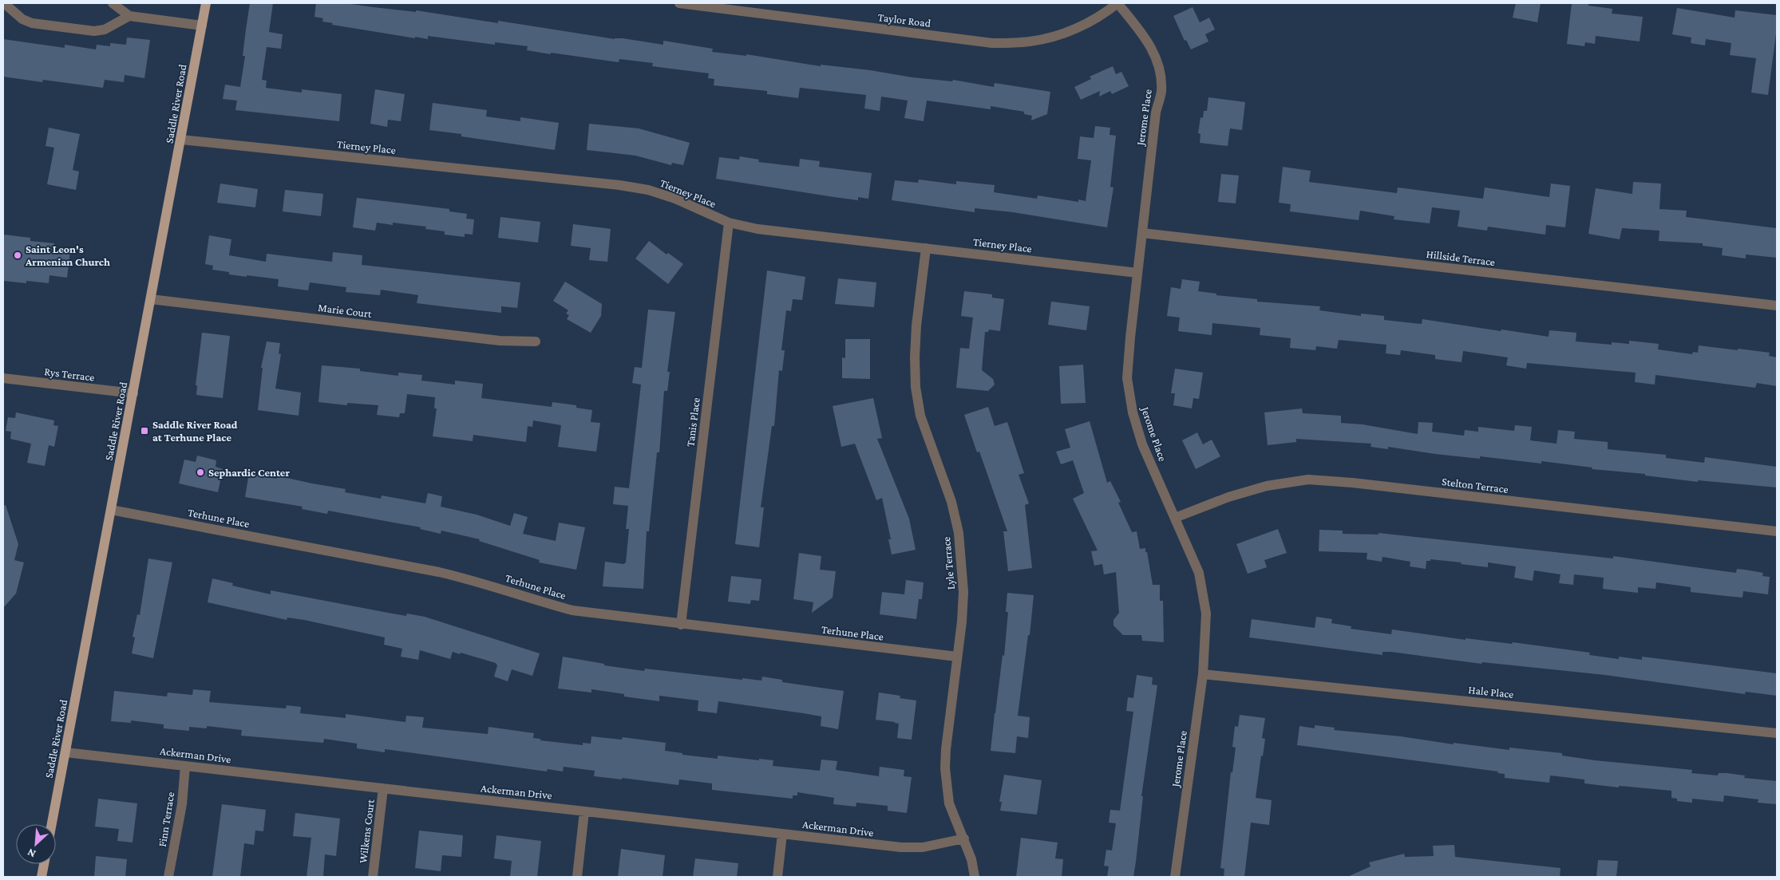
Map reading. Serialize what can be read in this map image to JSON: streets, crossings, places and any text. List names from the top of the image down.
{
  "streets": {
    "main road": ["Saddle River Road"],
    "street": [
      "Taylor Road",
      "Jerome Place",
      "Tierney Place",
      "Hillside Terrace",
      "Marie Court",
      "Rys Terrace",
      "Tanis Place",
      "Stelton Terrace",
      "Terhune Place",
      "Lyle Terrace",
      "Hale Place",
      "Ackerman Drive",
      "Finn Terrace",
      "Wilkens Court"
    ]
  },
  "crossings": [
    ["Taylor Road", "Jerome Place"],
    ["Saddle River Road", "Tierney Place"],
    ["Saddle River Road", "Marie Court"],
    ["Saddle River Road", "Rys Terrace"],
    ["Saddle River Road", "Terhune Place"],
    ["Saddle River Road", "Ackerman Drive"],
    ["Jerome Place", "Tierney Place"],
    ["Jerome Place", "Hillside Terrace"],
    ["Jerome Place", "Stelton Terrace"],
    ["Jerome Place", "Hale Place"],
    ["Tierney Place", "Tanis Place"],
    ["Tierney Place", "Lyle Terrace"],
    ["Tanis Place", "Terhune Place"],
    ["Terhune Place", "Lyle Terrace"],
    ["Lyle Terrace", "Ackerman Drive"],
    ["Ackerman Drive", "Finn Terrace"],
    ["Ackerman Drive", "Wilkens Court"]
  ],
  "places": {
    "other": ["Saint Leon's Armenian Church", "Sephardic Center"],
    "transit": ["Saddle River Road at Terhune Place"]
  },
  "north": "bottom left"
}
